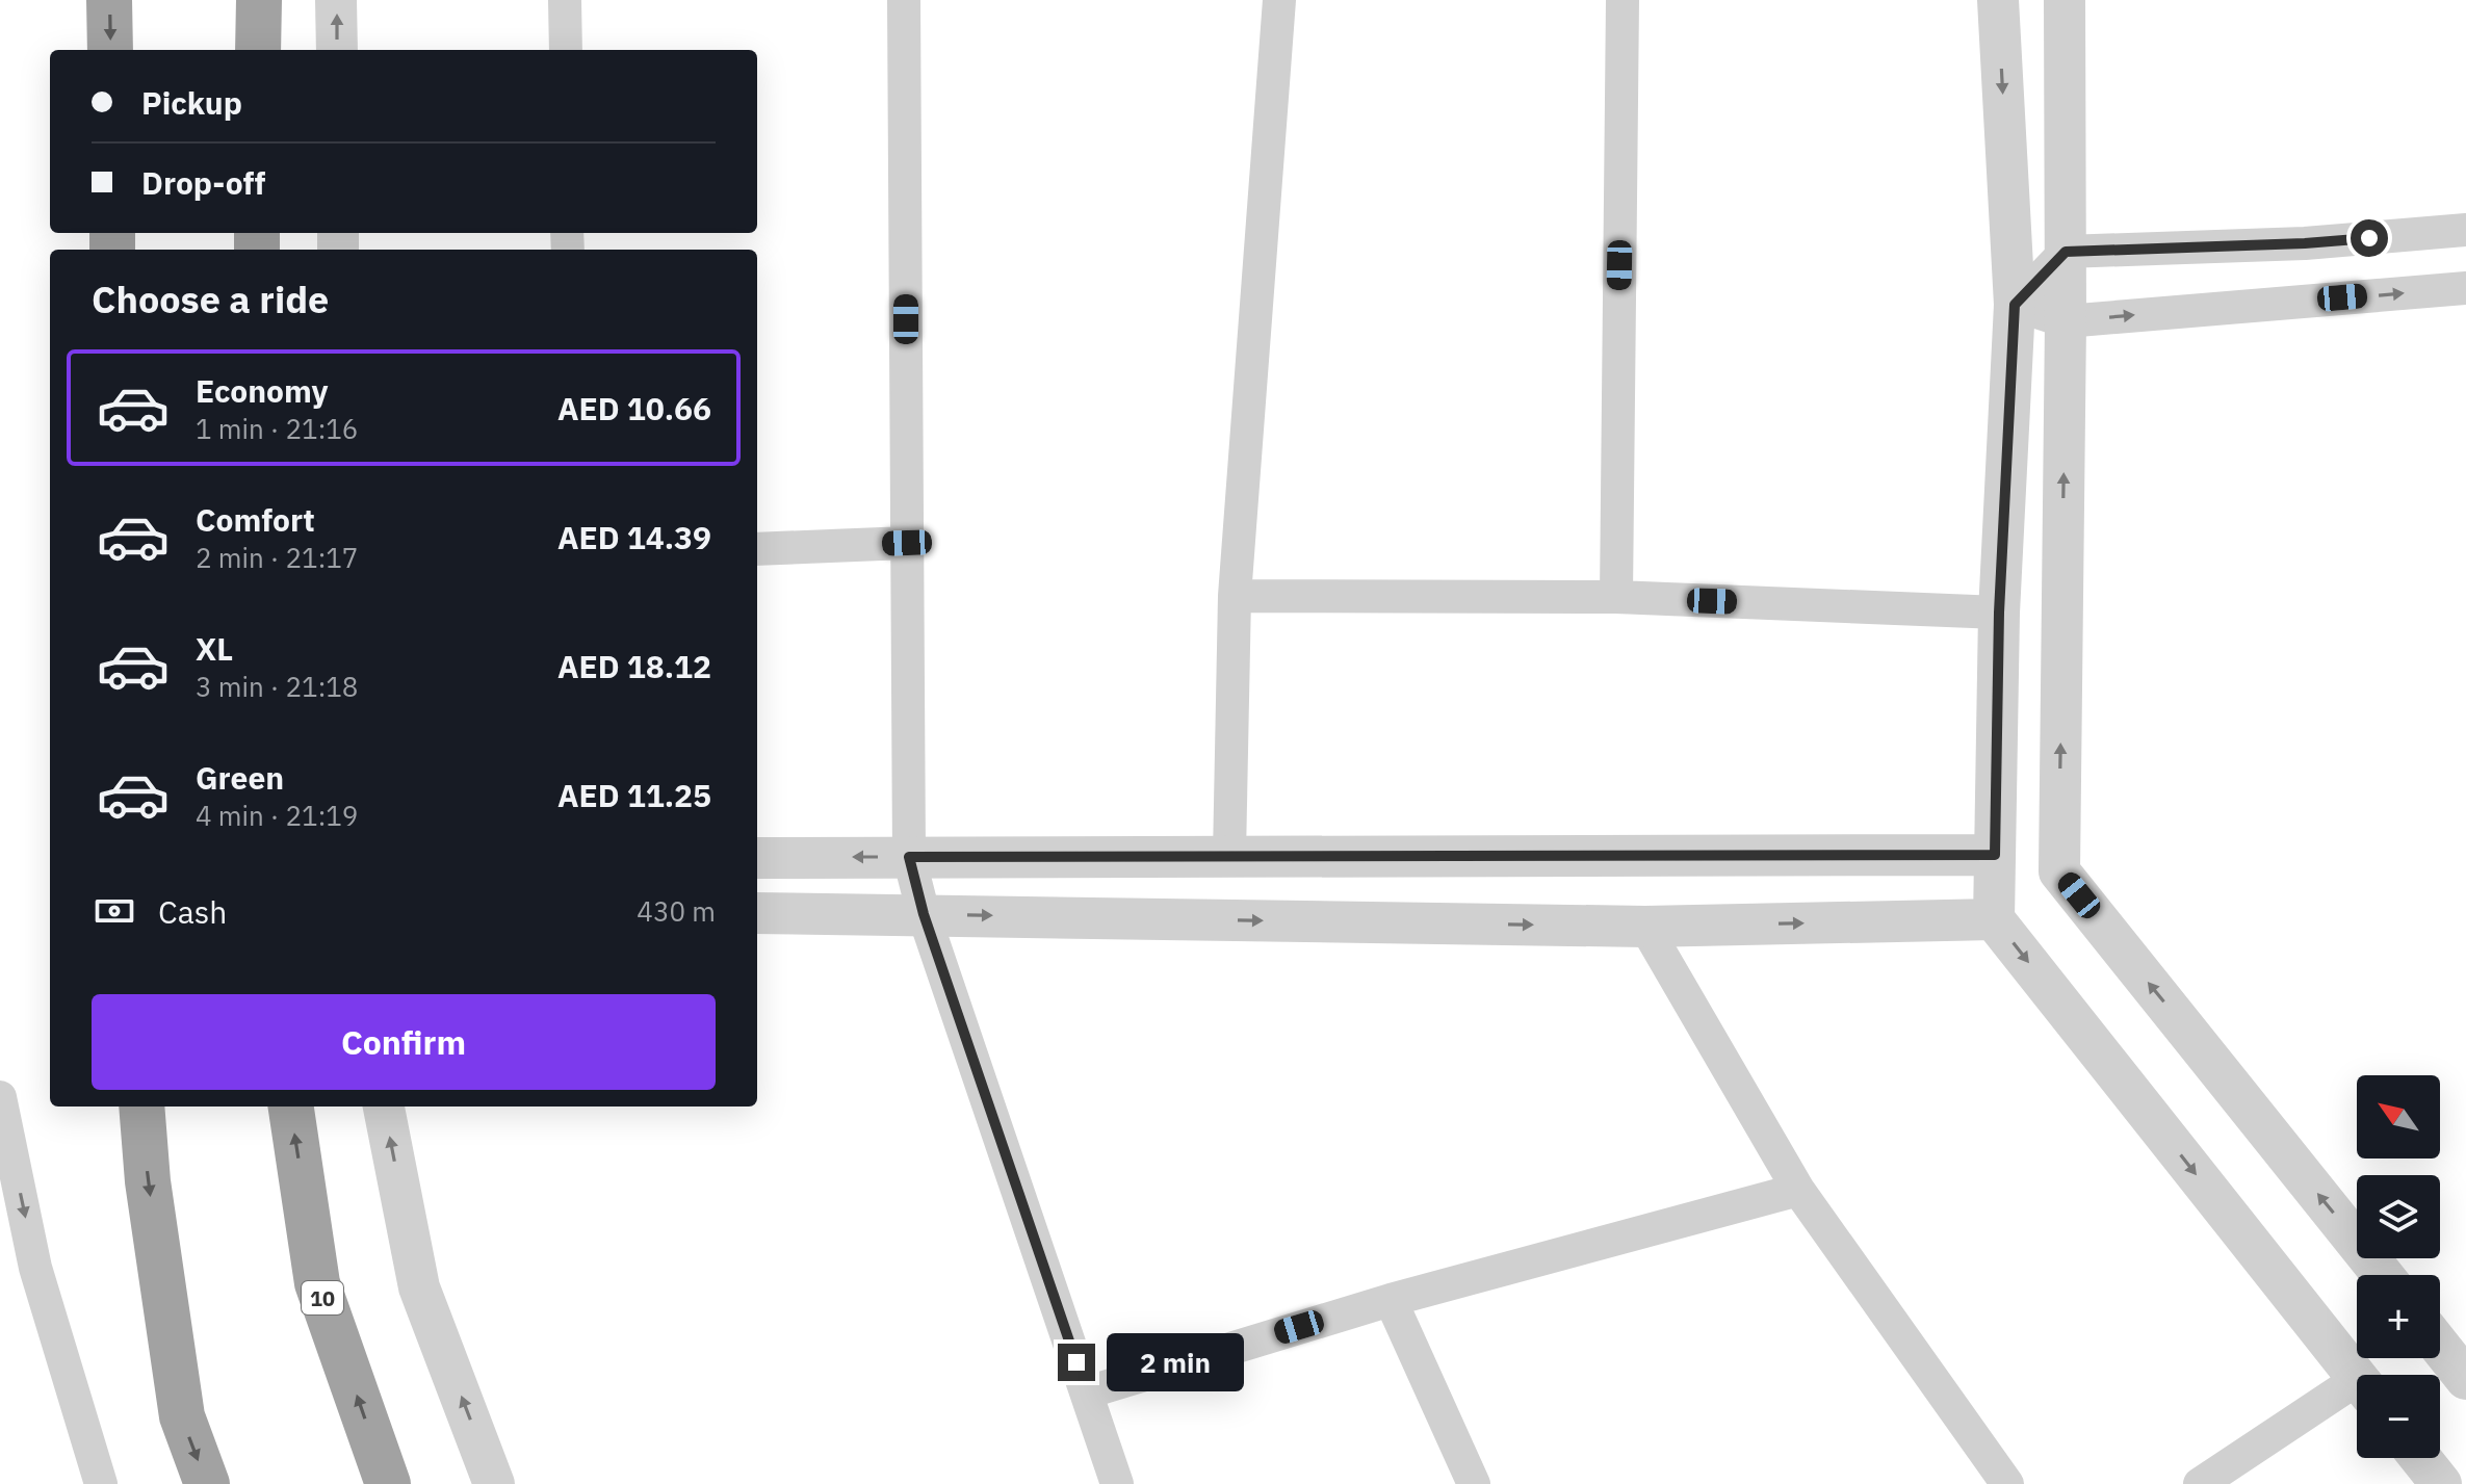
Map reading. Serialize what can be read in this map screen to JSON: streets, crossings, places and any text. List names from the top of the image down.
{
  "streets": {
    "highway": ["10"]
  },
  "north": "top left",
  "page": {
    "banner": ["Pickup", "Drop-off"],
    "heading": "Choose a ride",
    "list": [
      {
        "name": "Economy",
        "note": "1 min · 21:16",
        "value": "AED 10.66"
      },
      {
        "name": "Comfort",
        "note": "2 min · 21:17",
        "value": "AED 14.39"
      },
      {
        "name": "XL",
        "note": "3 min · 21:18",
        "value": "AED 18.12"
      },
      {
        "name": "Green",
        "note": "4 min · 21:19",
        "value": "AED 11.25"
      }
    ],
    "pay": ["Cash", "430 m"],
    "buttons": "Confirm",
    "map_buttons": ["+", "−"],
    "bubble": "2 min"
  }
}
